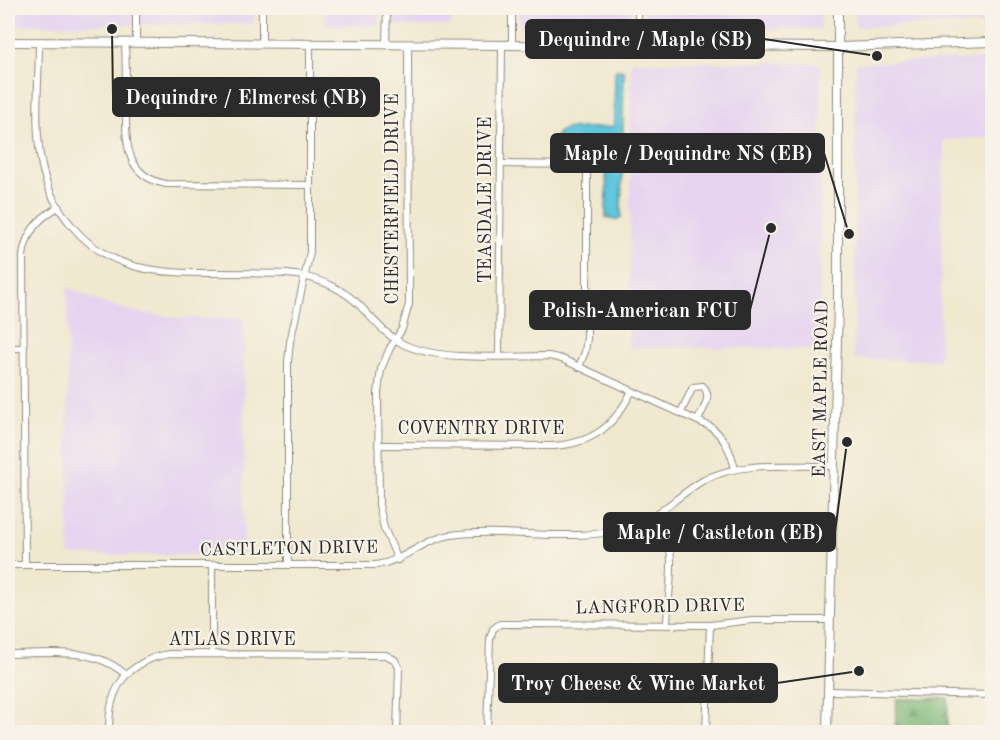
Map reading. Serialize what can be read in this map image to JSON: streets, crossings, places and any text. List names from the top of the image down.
{
  "streets": {
    "main road": ["EAST MAPLE ROAD"],
    "street": [
      "CHESTERFIELD DRIVE",
      "TEASDALE DRIVE",
      "COVENTRY DRIVE",
      "CASTLETON DRIVE",
      "LANGFORD DRIVE",
      "ATLAS DRIVE"
    ]
  },
  "crossings": [
    ["CHESTERFIELD DRIVE", "COVENTRY DRIVE"],
    ["CHESTERFIELD DRIVE", "CASTLETON DRIVE"],
    ["EAST MAPLE ROAD", "CASTLETON DRIVE"],
    ["EAST MAPLE ROAD", "LANGFORD DRIVE"]
  ],
  "places": [
    "Dequindre / Elmcrest (NB)",
    "Dequindre / Maple (SB)",
    "Polish-American FCU",
    "Maple / Dequindre NS (EB)",
    "Maple / Castleton (EB)",
    "Troy Cheese & Wine Market"
  ]
}
